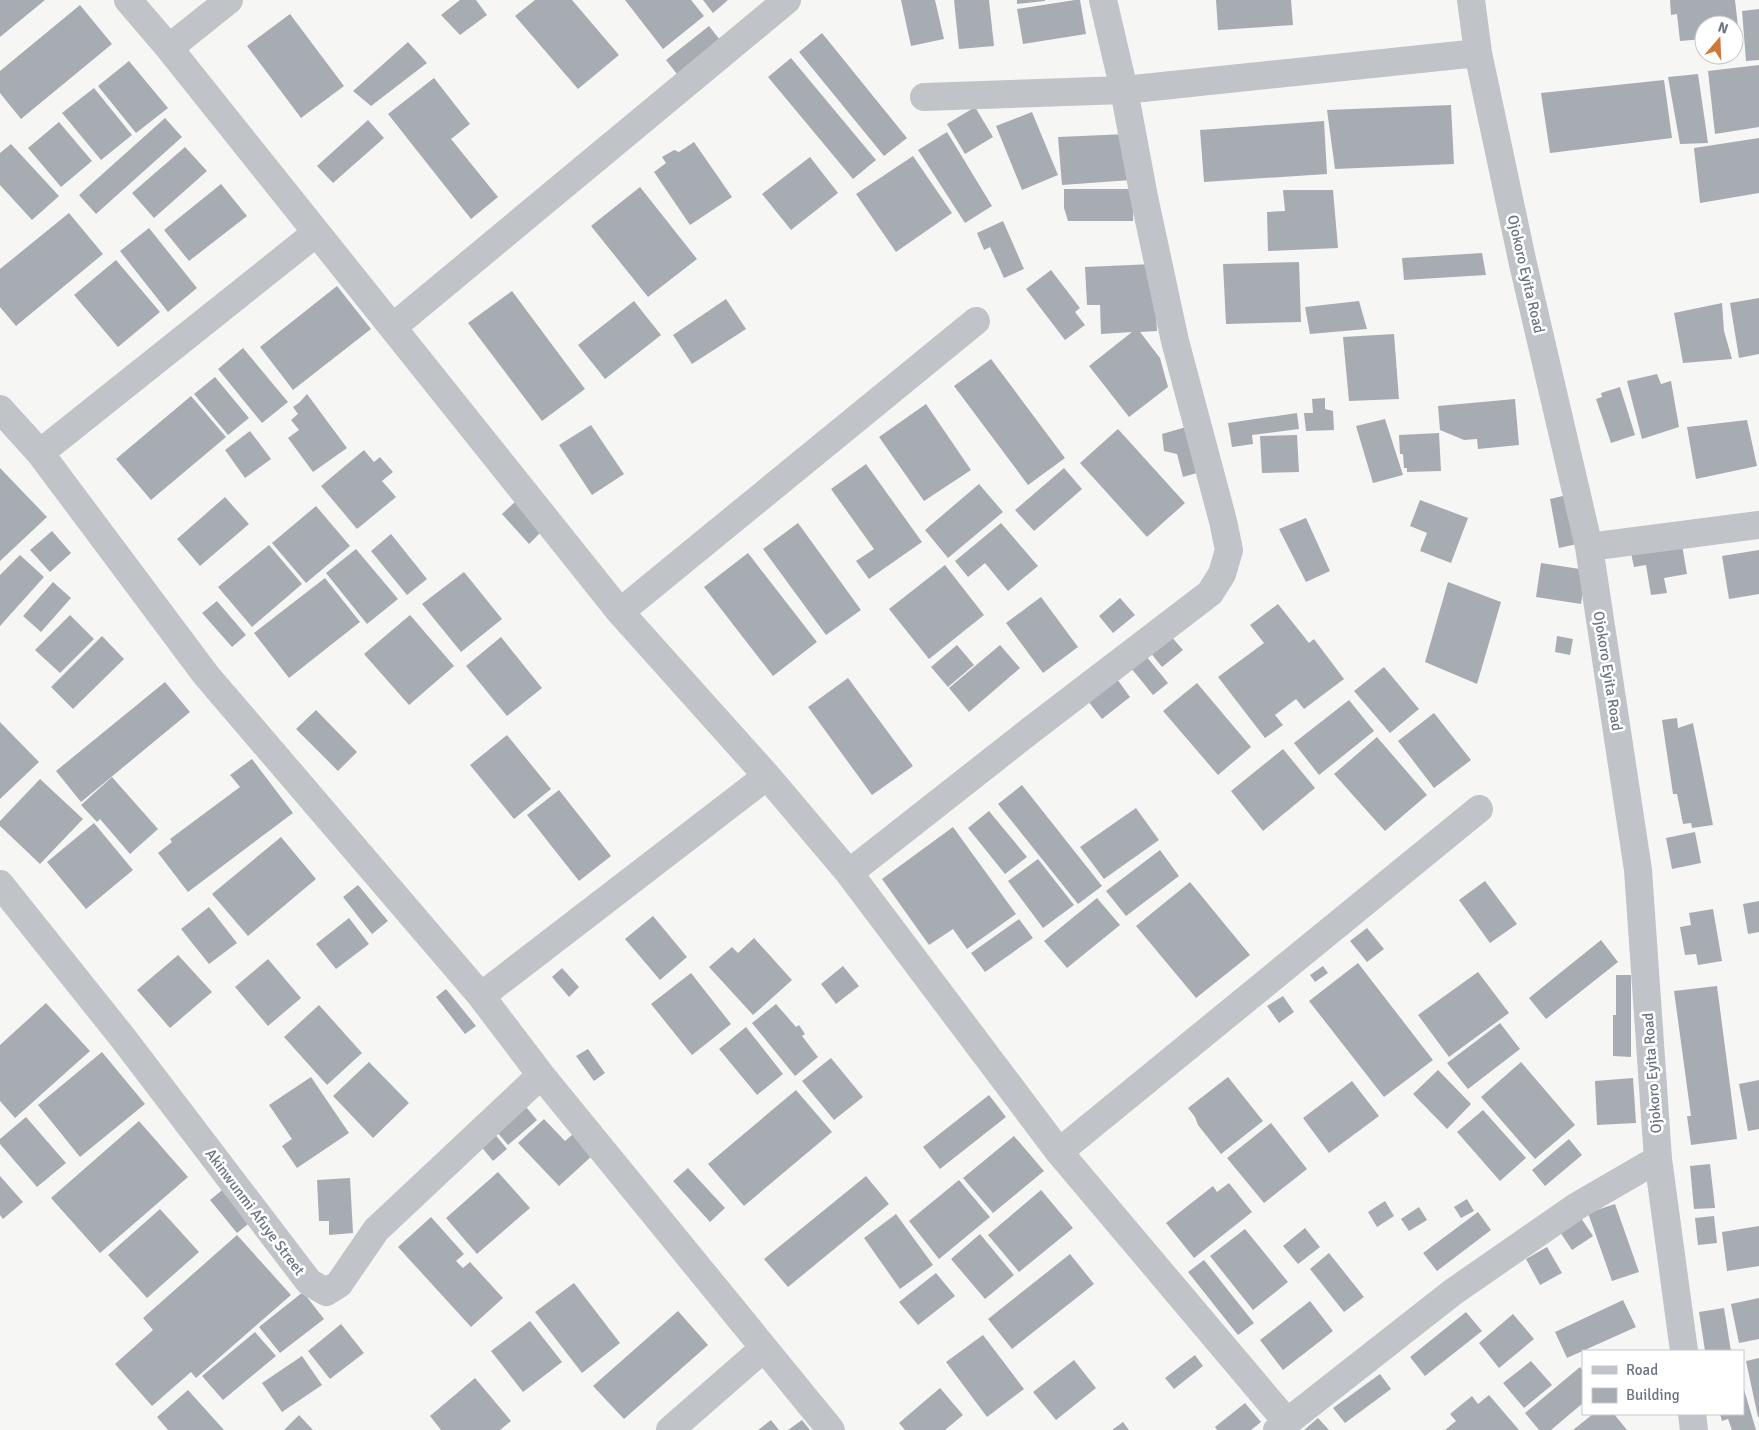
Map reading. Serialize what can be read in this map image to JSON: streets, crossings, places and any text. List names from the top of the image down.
{
  "streets": {
    "street": ["Ojokoro Eyita Road", "Akinwunmi Afuye Street"]
  },
  "legend": ["Road", "Building"],
  "north": "top"
}
